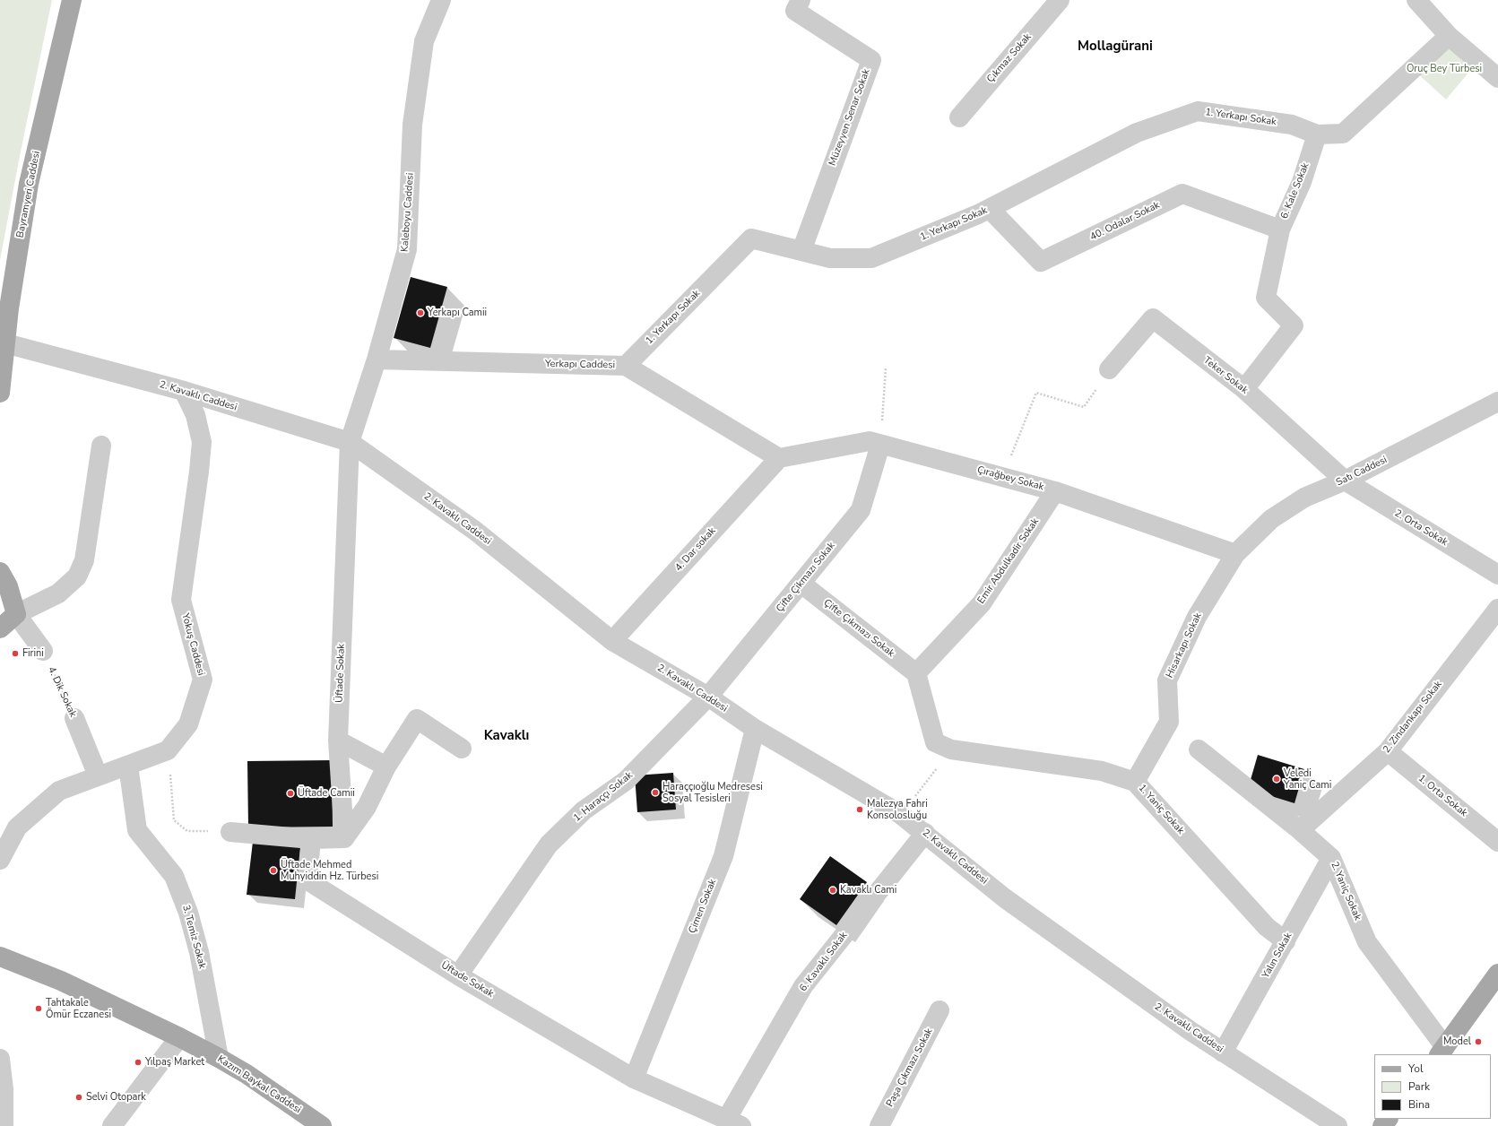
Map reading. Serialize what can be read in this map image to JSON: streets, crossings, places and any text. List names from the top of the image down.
{
  "streets": {
    "main road": ["Bayramyeri Caddesi", "Kazım Baykal Caddesi"],
    "street": [
      "Çıkmaz Sokak",
      "Müzeyyen Senar Sokak",
      "1. Yerkapı Sokak",
      "6. Kale Sokak",
      "Kaleboyu Caddesi",
      "40. Odalar Sokak",
      "Yerkapı Caddesi",
      "Teker Sokak",
      "2. Kavaklı Caddesi",
      "Satı Caddesi",
      "Çırağbey Sokak",
      "2. Orta Sokak",
      "4. Dar sokak",
      "Emir Abdulkadir Sokak",
      "Çifte Çikmazı Sokak",
      "Çifte Çıkmazı Sokak",
      "Yokuş Caddesi",
      "Hisarkapı Sokak",
      "Üftade Sokak",
      "4. Dik Sokak",
      "2. Zindankapı Sokak",
      "1. Orta Sokak",
      "1. Haraççı Sokak",
      "1. Yaniç Sokak",
      "2. Yaniç Sokak",
      "Çimen Sokak",
      "3. Temiz Sokak",
      "Yalın Sokak",
      "6. Kavaklı Sokak",
      "Paşa Çıkmazı Sokak"
    ]
  },
  "crossings": [
    ["Müzeyyen Senar Sokak", "1. Yerkapı Sokak"],
    ["1. Yerkapı Sokak", "6. Kale Sokak"],
    ["1. Yerkapı Sokak", "40. Odalar Sokak"],
    ["1. Yerkapı Sokak", "Yerkapı Caddesi"],
    ["6. Kale Sokak", "40. Odalar Sokak"],
    ["6. Kale Sokak", "Teker Sokak"],
    ["Bayramyeri Caddesi", "2. Kavaklı Caddesi"],
    ["Kaleboyu Caddesi", "Yerkapı Caddesi"],
    ["Kaleboyu Caddesi", "2. Kavaklı Caddesi"],
    ["Kaleboyu Caddesi", "Üftade Sokak"],
    ["Yerkapı Caddesi", "Çırağbey Sokak"],
    ["Yerkapı Caddesi", "4. Dar sokak"],
    ["Teker Sokak", "Satı Caddesi"],
    ["Teker Sokak", "2. Orta Sokak"],
    ["2. Kavaklı Caddesi", "4. Dar sokak"],
    ["2. Kavaklı Caddesi", "Çifte Çikmazı Sokak"],
    ["2. Kavaklı Caddesi", "Yokuş Caddesi"],
    ["2. Kavaklı Caddesi", "Üftade Sokak"],
    ["2. Kavaklı Caddesi", "1. Haraççı Sokak"],
    ["2. Kavaklı Caddesi", "Çimen Sokak"],
    ["2. Kavaklı Caddesi", "Yalın Sokak"],
    ["2. Kavaklı Caddesi", "6. Kavaklı Sokak"],
    ["Satı Caddesi", "Çırağbey Sokak"],
    ["Satı Caddesi", "2. Orta Sokak"],
    ["Satı Caddesi", "Hisarkapı Sokak"],
    ["Çırağbey Sokak", "4. Dar sokak"],
    ["Çırağbey Sokak", "Emir Abdulkadir Sokak"],
    ["Çırağbey Sokak", "Çifte Çikmazı Sokak"],
    ["Çırağbey Sokak", "Hisarkapı Sokak"],
    ["Emir Abdulkadir Sokak", "Çifte Çıkmazı Sokak"],
    ["Çifte Çikmazı Sokak", "Çifte Çıkmazı Sokak"],
    ["Çifte Çikmazı Sokak", "1. Haraççı Sokak"],
    ["Yokuş Caddesi", "4. Dik Sokak"],
    ["Yokuş Caddesi", "3. Temiz Sokak"],
    ["Hisarkapı Sokak", "1. Yaniç Sokak"],
    ["Üftade Sokak", "1. Haraççı Sokak"],
    ["Üftade Sokak", "Çimen Sokak"],
    ["Üftade Sokak", "6. Kavaklı Sokak"],
    ["2. Zindankapı Sokak", "1. Orta Sokak"],
    ["2. Zindankapı Sokak", "2. Yaniç Sokak"],
    ["1. Yaniç Sokak", "Yalın Sokak"],
    ["2. Yaniç Sokak", "Yalın Sokak"],
    ["3. Temiz Sokak", "Kazım Baykal Caddesi"]
  ],
  "districts": ["Mollagürani", "Kavaklı"],
  "parks": ["Oruç Bey Türbesi"],
  "places": [
    "Yerkapı Camii",
    "Firini",
    "Veledi Yaniç Cami",
    "Haraççıoğlu Medresesi Sosyal Tesisleri",
    "Üftade Camii",
    "Malezya Fahri Konsolosluğu",
    "Üftade Mehmed Muhyiddin Hz. Türbesi",
    "Kavaklı Cami",
    "Tahtakale Ömür Eczanesi",
    "Model",
    "Yılpaş Market",
    "Selvi Otopark"
  ],
  "legend": ["Yol", "Park", "Bina"]
}
